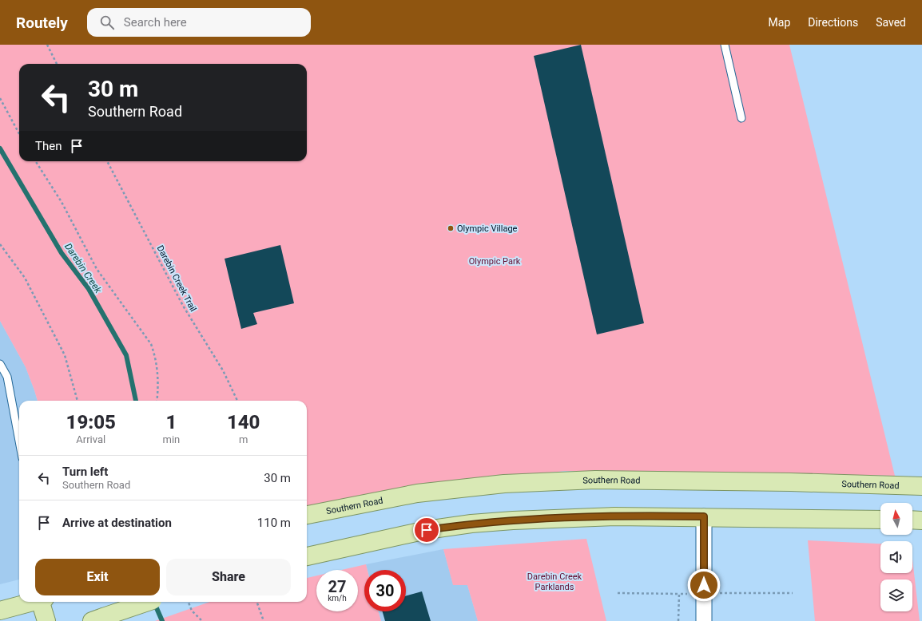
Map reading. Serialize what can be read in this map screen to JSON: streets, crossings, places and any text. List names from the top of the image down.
{
  "streets": {
    "main road": ["Southern Road"],
    "path": ["Darebin Creek Trail"]
  },
  "water": ["Darebin Creek"],
  "parks": ["Olympic Park", "Darebin Creek Parklands"],
  "places": ["Olympic Village"],
  "north": "top",
  "page": {
    "header": "Routely",
    "search": "Search here",
    "nav": ["Map", "Directions", "Saved"],
    "turn": ["30 m", "Southern Road"],
    "then": "Then",
    "eta": [
      "19:05",
      "Arrival",
      "1",
      "min",
      "140",
      "m"
    ],
    "list": [
      {
        "name": "Turn left",
        "note": "Southern Road",
        "value": "30 m"
      },
      {
        "name": "Arrive at destination",
        "value": "110 m"
      }
    ],
    "buttons": ["Exit", "Share"],
    "speed": "27 km/h",
    "limit": "30"
  }
}
